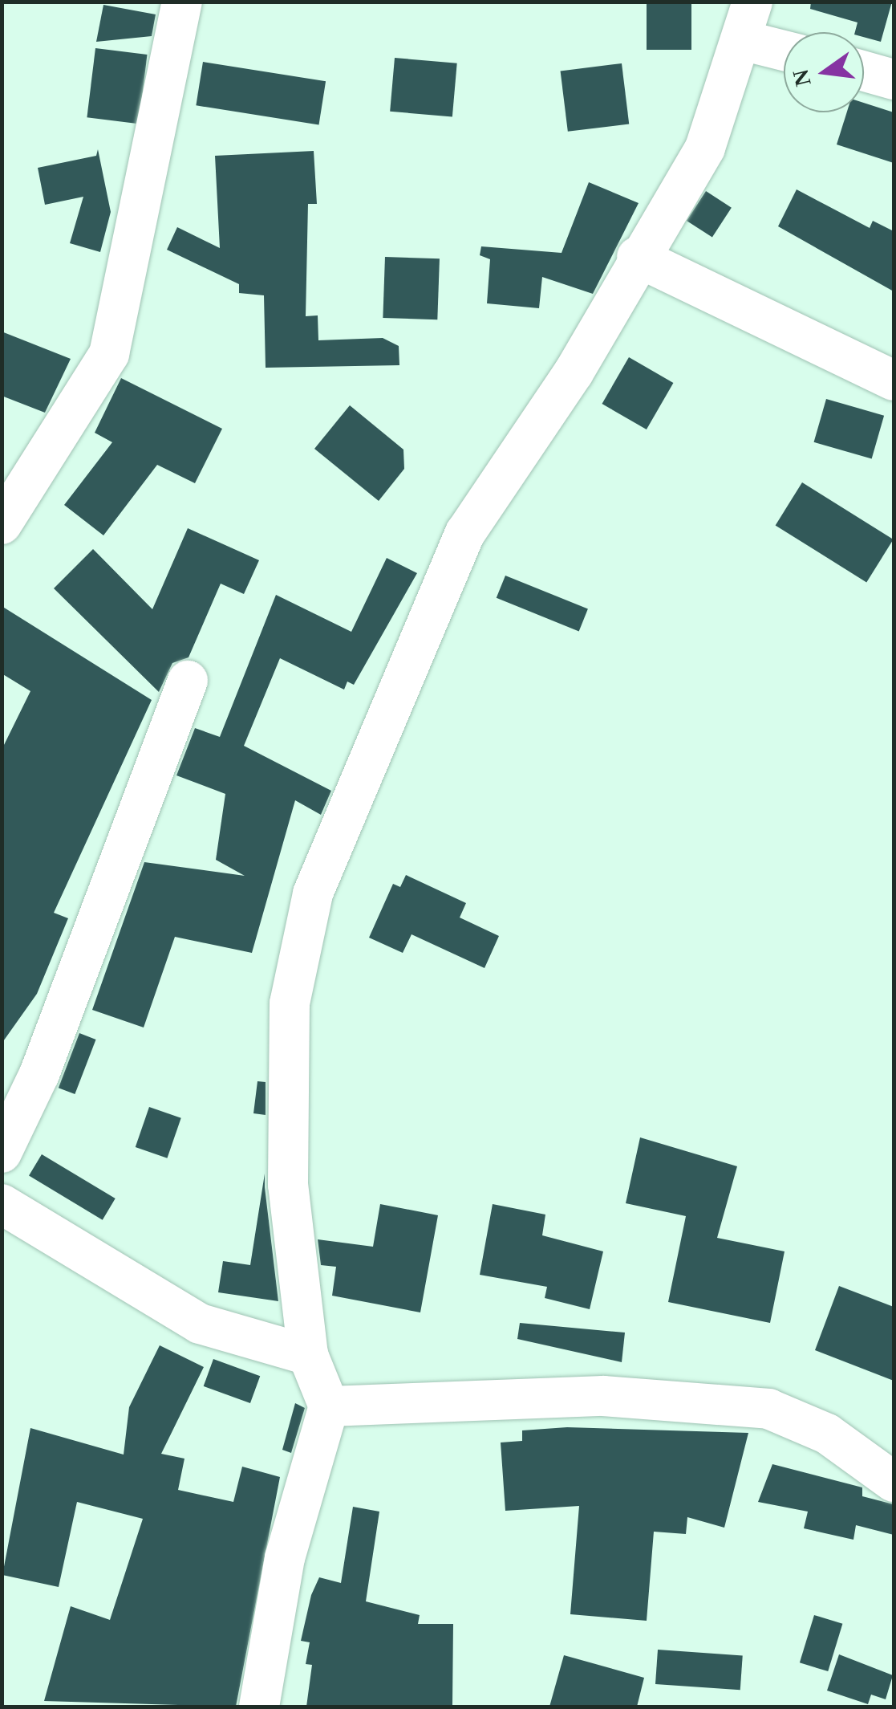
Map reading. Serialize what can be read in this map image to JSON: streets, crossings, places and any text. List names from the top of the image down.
{
  "north": "left"
}
